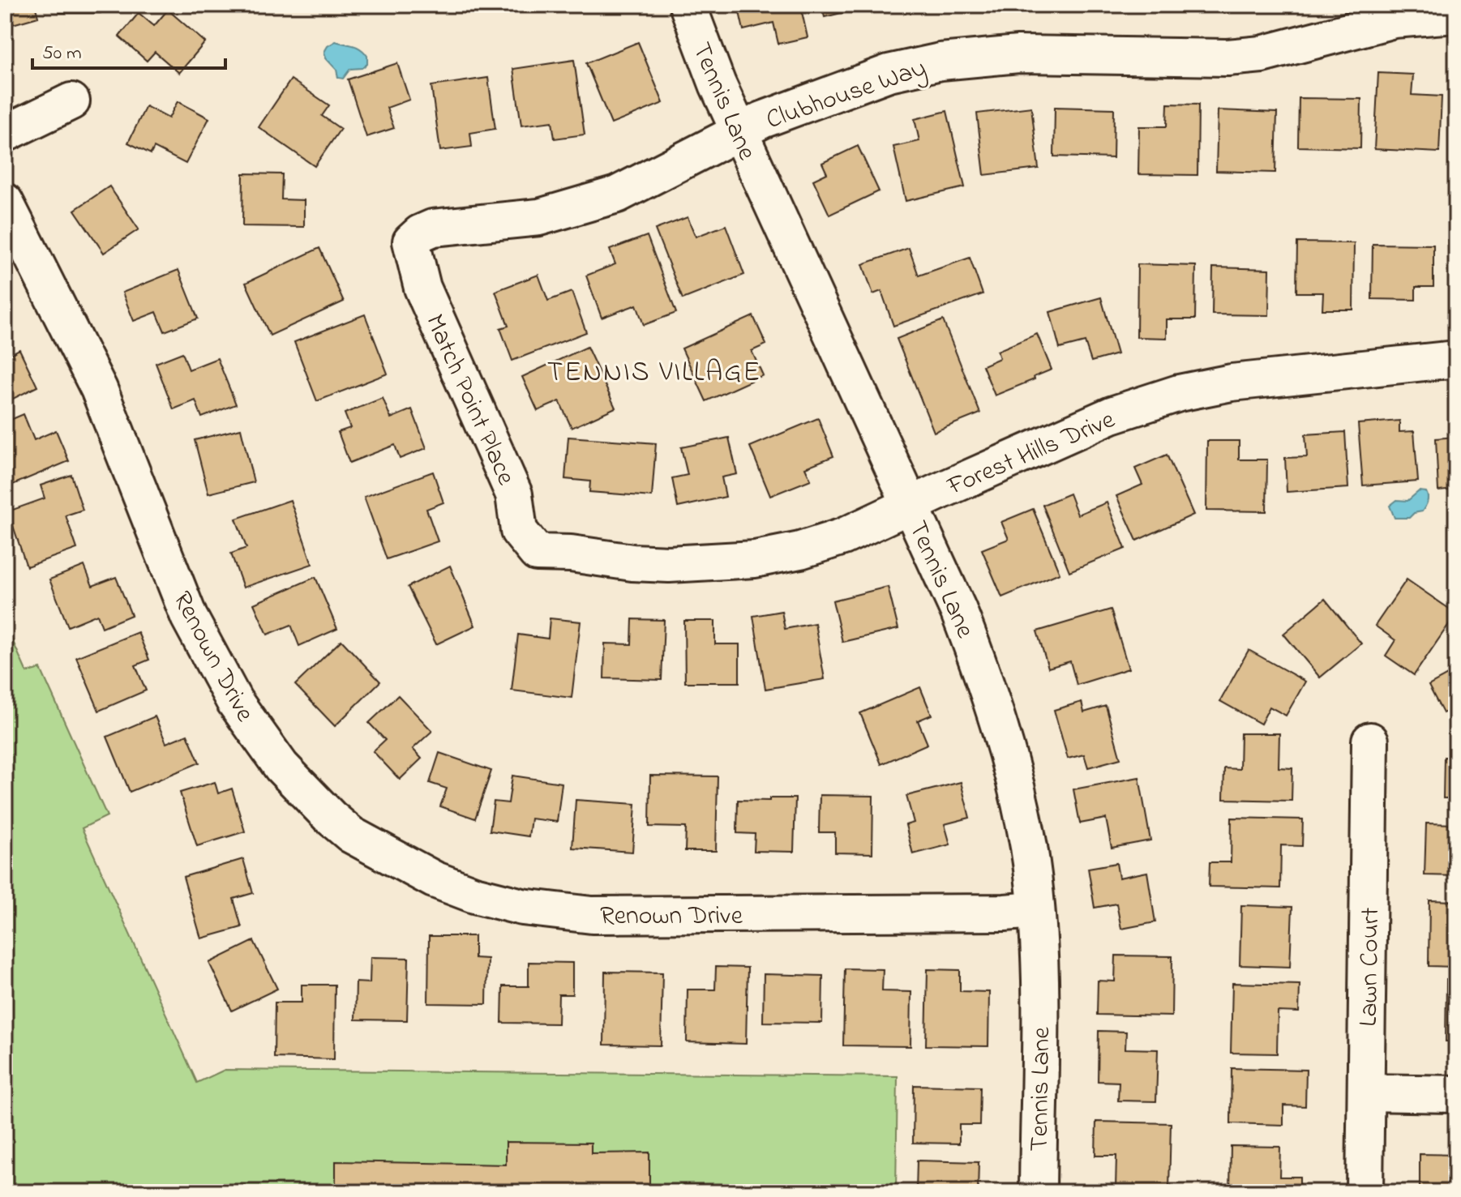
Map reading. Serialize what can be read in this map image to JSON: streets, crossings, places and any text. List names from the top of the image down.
{
  "streets": {
    "street": [
      "Clubhouse Way",
      "Tennis Lane",
      "Match Point Place",
      "Forest Hills Drive",
      "Renown Drive",
      "Lawn Court"
    ]
  },
  "crossings": [
    ["Clubhouse Way", "Tennis Lane"],
    ["Clubhouse Way", "Match Point Place"],
    ["Tennis Lane", "Forest Hills Drive"],
    ["Tennis Lane", "Renown Drive"],
    ["Match Point Place", "Forest Hills Drive"]
  ],
  "districts": ["TENNIS VILLAGE"],
  "scale_bar": "50 m"
}
